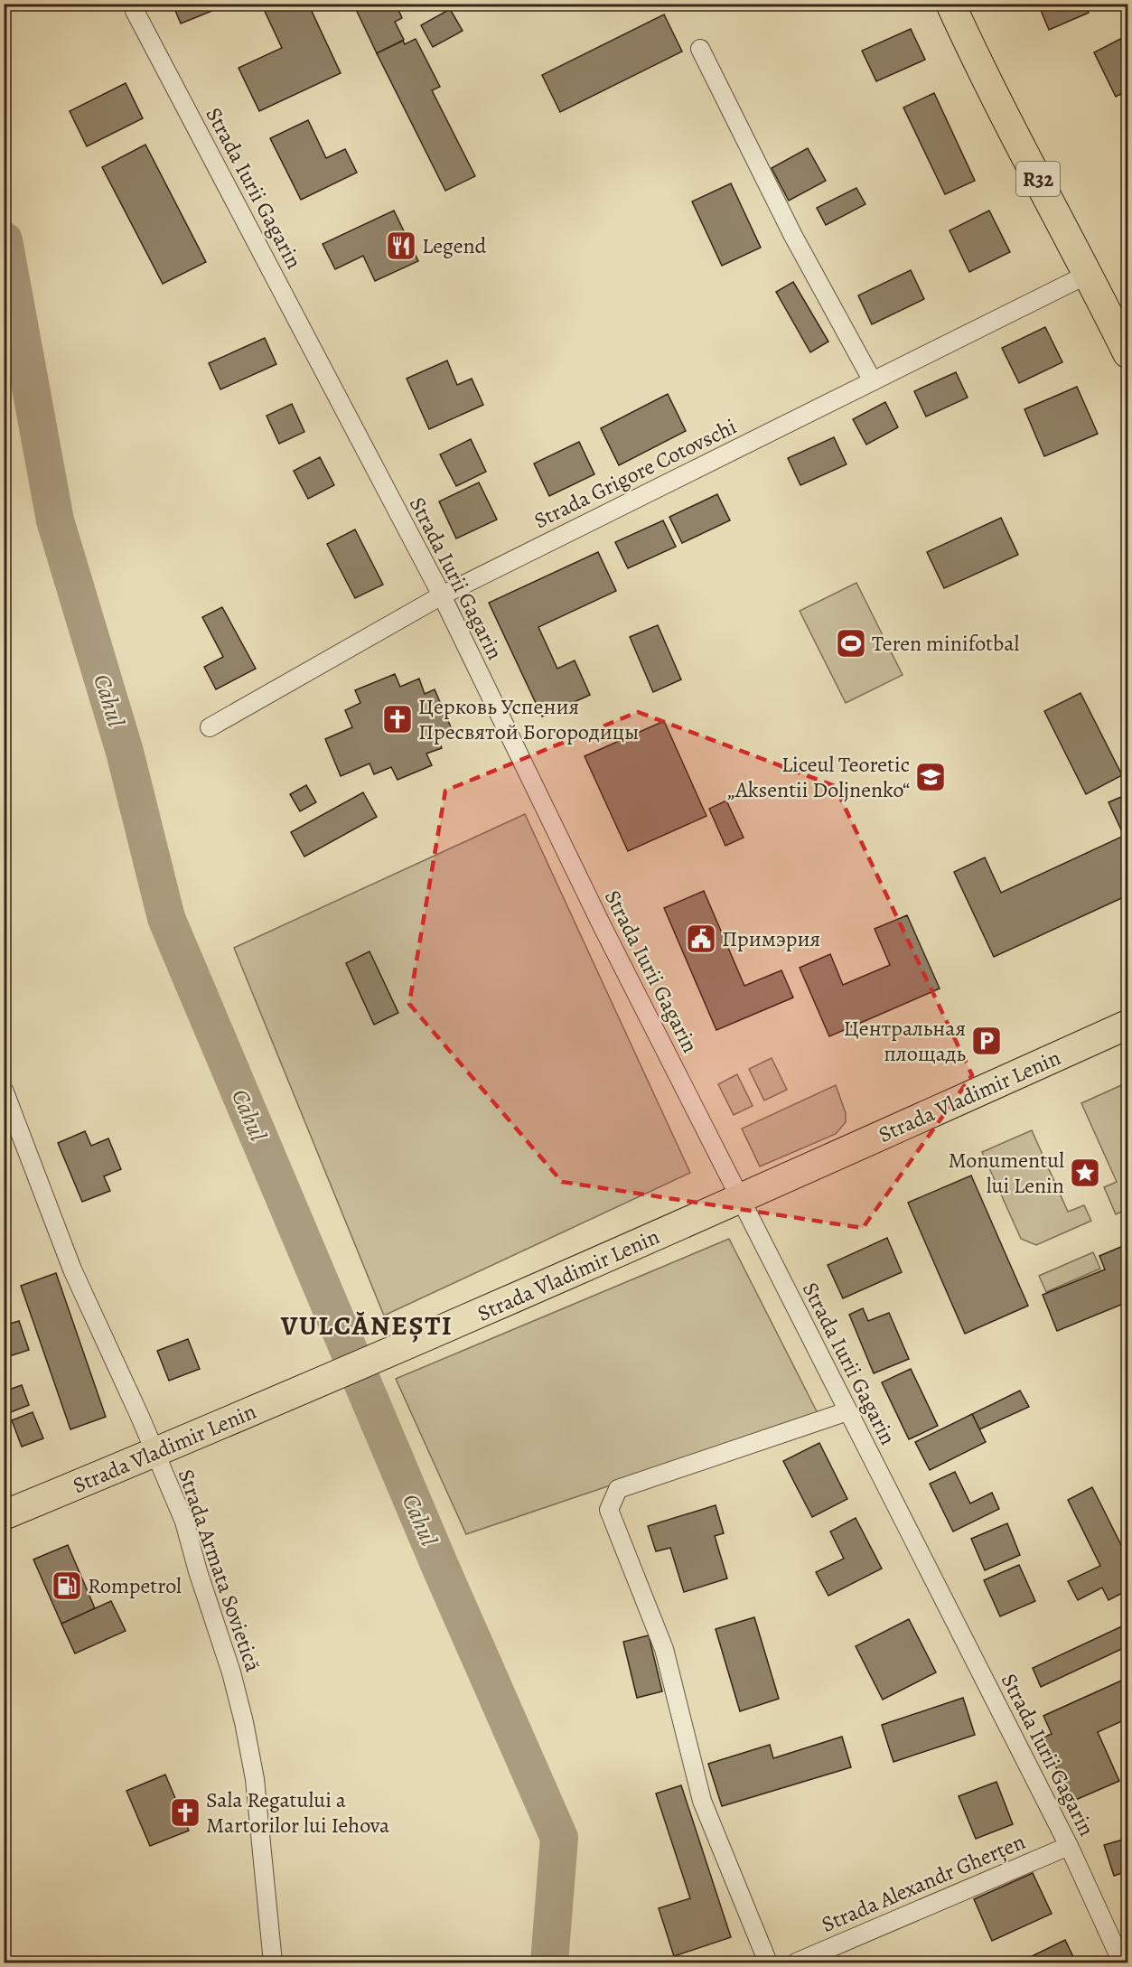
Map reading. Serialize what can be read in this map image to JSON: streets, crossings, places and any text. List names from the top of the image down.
{
  "streets": {
    "main road": ["R32", "Strada Vladimir Lenin"],
    "street": [
      "Strada Iurii Gagarin",
      "Strada Grigore Cotovschi",
      "Strada Armata Sovietică",
      "Strada Alexandr Gherțen"
    ]
  },
  "crossings": [
    ["R32", "Strada Grigore Cotovschi"],
    ["Strada Iurii Gagarin", "Strada Grigore Cotovschi"],
    ["Strada Iurii Gagarin", "Strada Vladimir Lenin"],
    ["Strada Iurii Gagarin", "Strada Alexandr Gherțen"],
    ["Strada Vladimir Lenin", "Strada Armata Sovietică"]
  ],
  "districts": ["VULCĂNEȘTI"],
  "water": ["Cahul"],
  "places": {
    "restaurant": ["Legend"],
    "sports": ["Teren minifotbal"],
    "church": ["Церковь Успения Пресвятой Богородицы", "Sala Regatului a Martorilor lui Iehova"],
    "school or university": ["Liceul Teoretic „Aksentii Doljnenko“"],
    "public building": ["Примэрия"],
    "parking": ["Центральная площадь"],
    "place": ["Monumentul lui Lenin"],
    "fuel station": ["Rompetrol"]
  }
}
